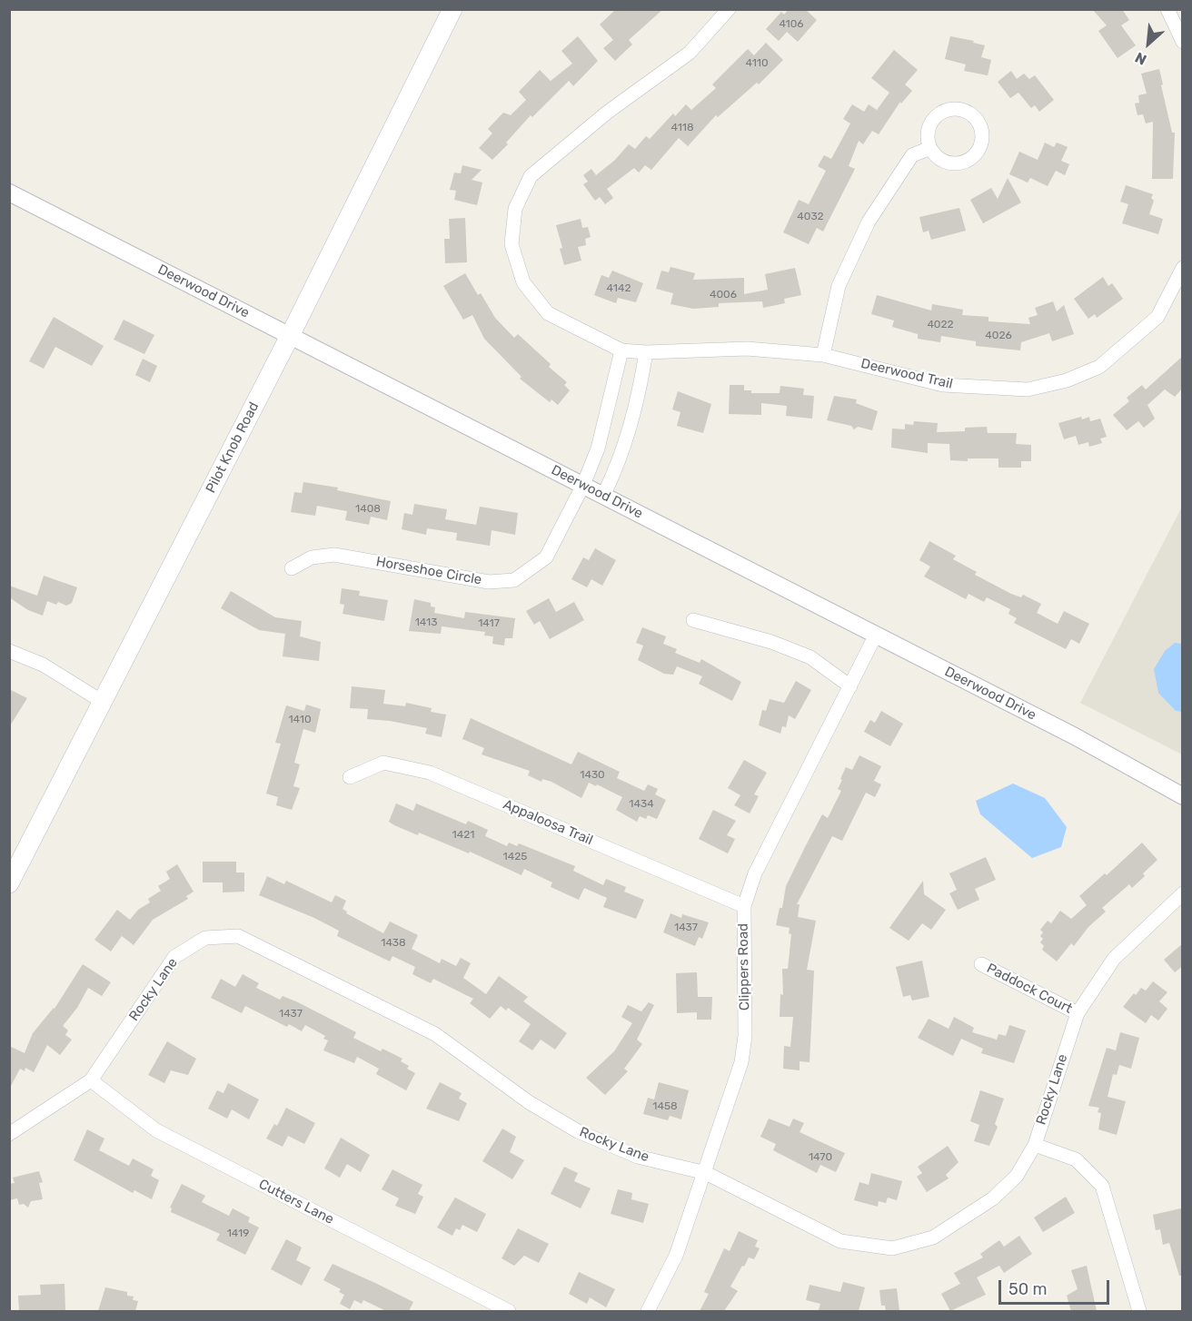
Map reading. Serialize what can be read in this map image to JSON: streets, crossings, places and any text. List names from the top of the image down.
{
  "streets": {
    "main road": ["Pilot Knob Road"],
    "street": [
      "Deerwood Drive",
      "Deerwood Trail",
      "Horseshoe Circle",
      "Appaloosa Trail",
      "Clippers Road",
      "Paddock Court",
      "Rocky Lane",
      "Cutters Lane"
    ]
  },
  "crossings": [
    ["Deerwood Drive", "Pilot Knob Road"],
    ["Deerwood Drive", "Horseshoe Circle"],
    ["Deerwood Drive", "Clippers Road"],
    ["Appaloosa Trail", "Clippers Road"],
    ["Clippers Road", "Rocky Lane"],
    ["Paddock Court", "Rocky Lane"],
    ["Rocky Lane", "Cutters Lane"]
  ],
  "house_numbers": [
    "4106",
    "4110",
    "4118",
    "4032",
    "4142",
    "4006",
    "4022",
    "4026",
    "1408",
    "1413",
    "1417",
    "1410",
    "1430",
    "1434",
    "1421",
    "1425",
    "1437",
    "1438",
    "1437",
    "1458",
    "1470",
    "1419"
  ],
  "scale_bar": "50 m",
  "north": "bottom left"
}
